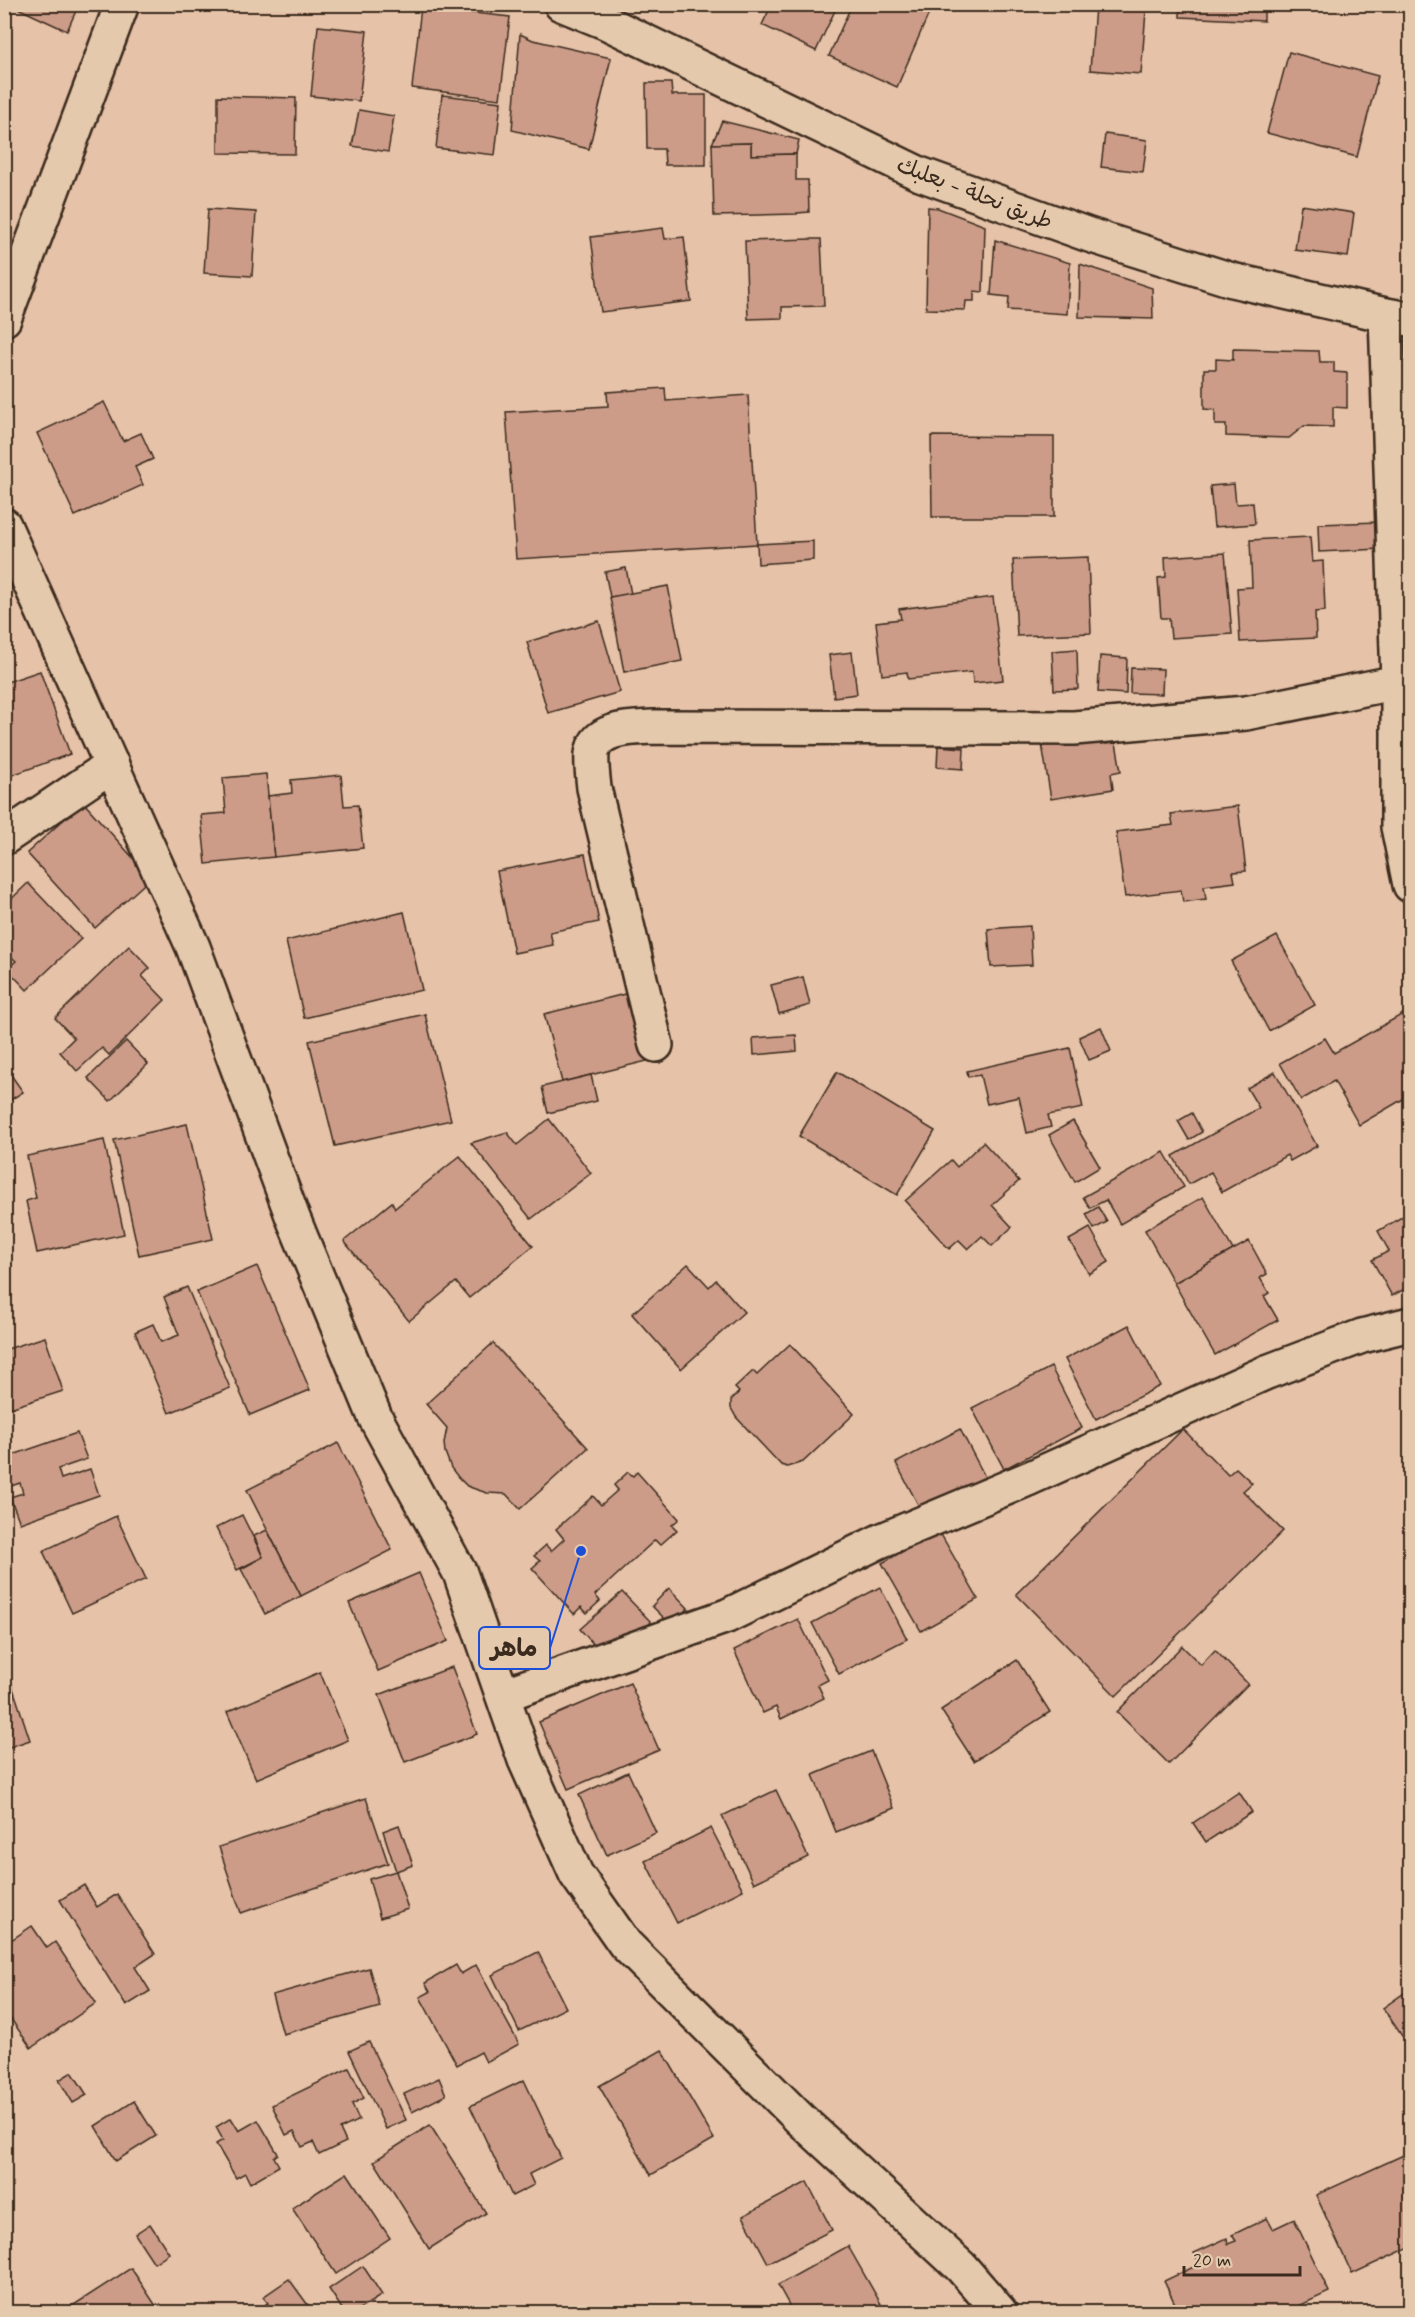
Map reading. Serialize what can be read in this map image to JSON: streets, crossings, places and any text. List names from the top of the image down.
{
  "streets": {
    "street": ["طريق نحلة - بعلبك"]
  },
  "places": ["ماهر"],
  "scale_bar": "20 m"
}
